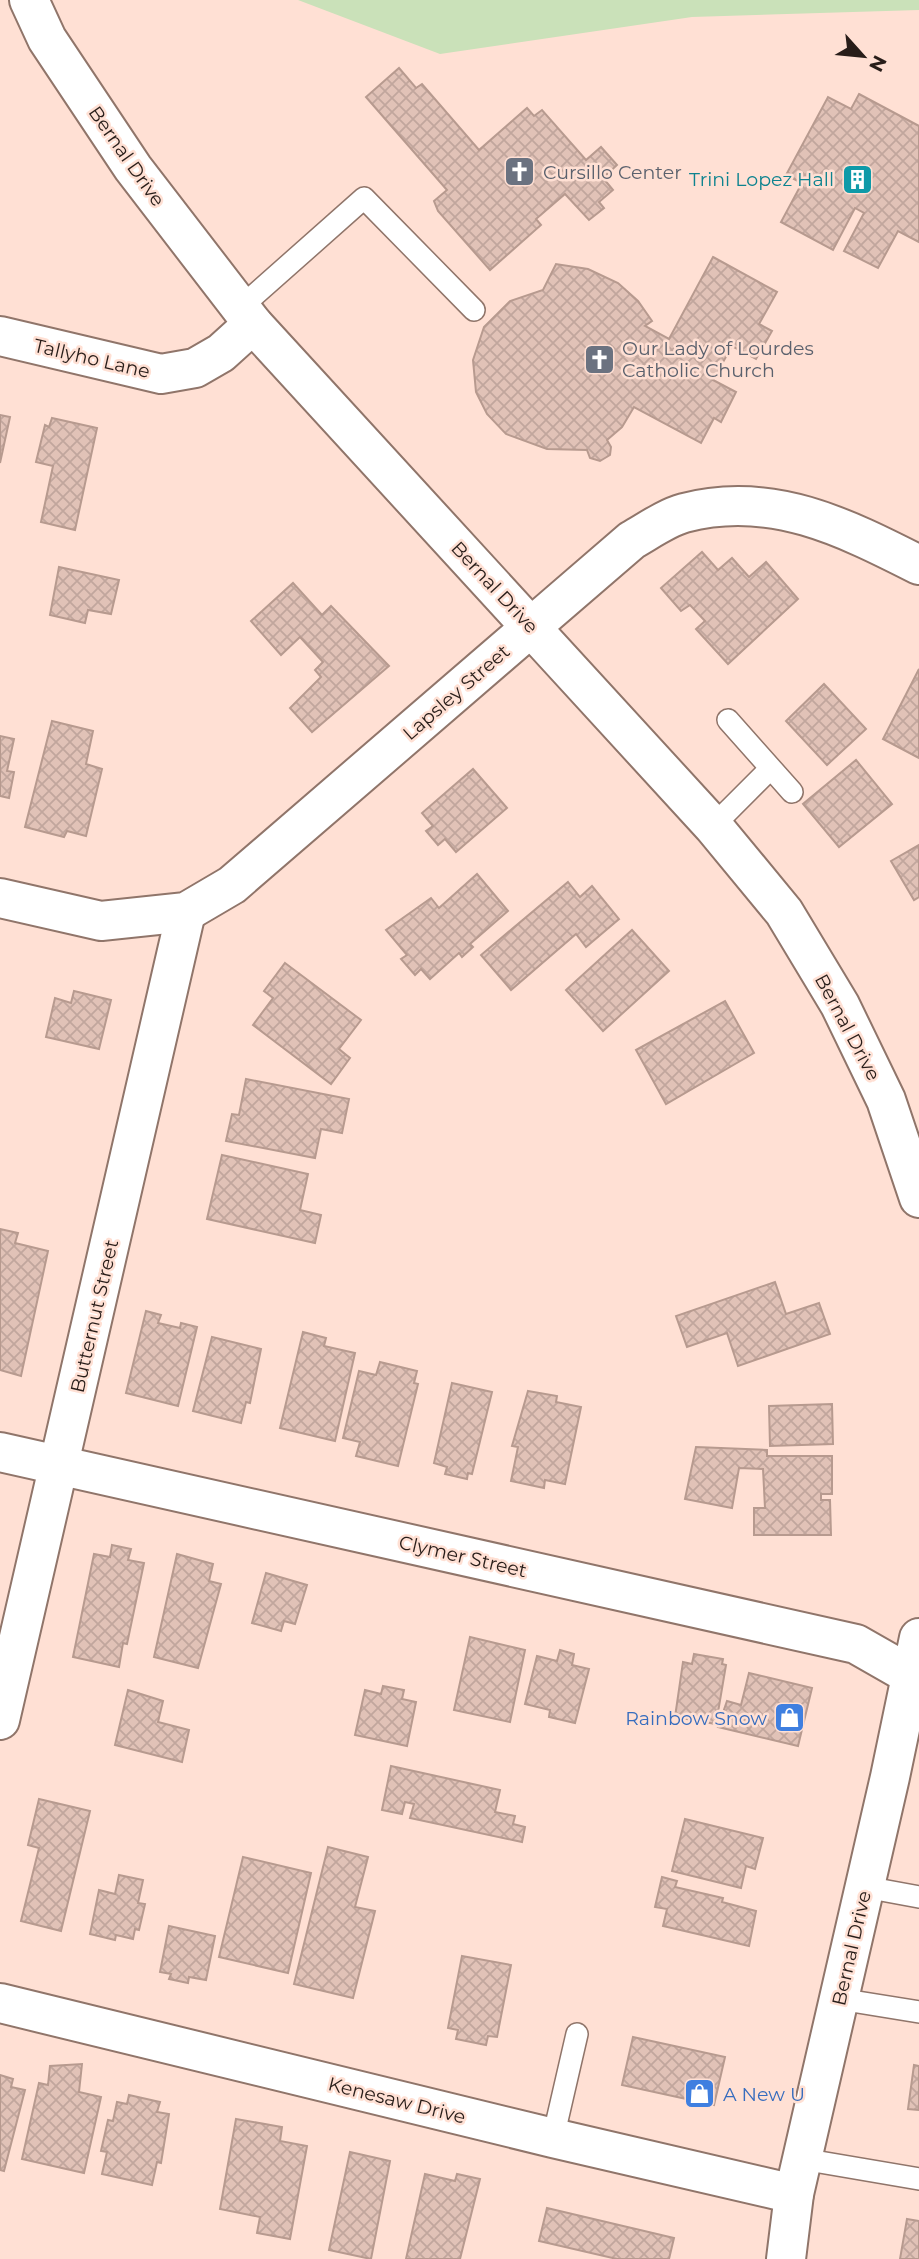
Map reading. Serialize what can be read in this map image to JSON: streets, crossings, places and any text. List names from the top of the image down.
{
  "streets": {
    "street": [
      "Bernal Drive",
      "Tallyho Lane",
      "Lapsley Street",
      "Butternut Street",
      "Clymer Street",
      "Kenesaw Drive"
    ]
  },
  "crossings": [
    ["Bernal Drive", "Tallyho Lane"],
    ["Bernal Drive", "Lapsley Street"],
    ["Bernal Drive", "Clymer Street"],
    ["Bernal Drive", "Kenesaw Drive"],
    ["Lapsley Street", "Butternut Street"],
    ["Butternut Street", "Clymer Street"]
  ],
  "places": {
    "church": ["Cursillo Center", "Our Lady of Lourdes Catholic Church"],
    "building": ["Trini Lopez Hall"],
    "shop": ["Rainbow Snow", "A New U"]
  },
  "north": "bottom right"
}
